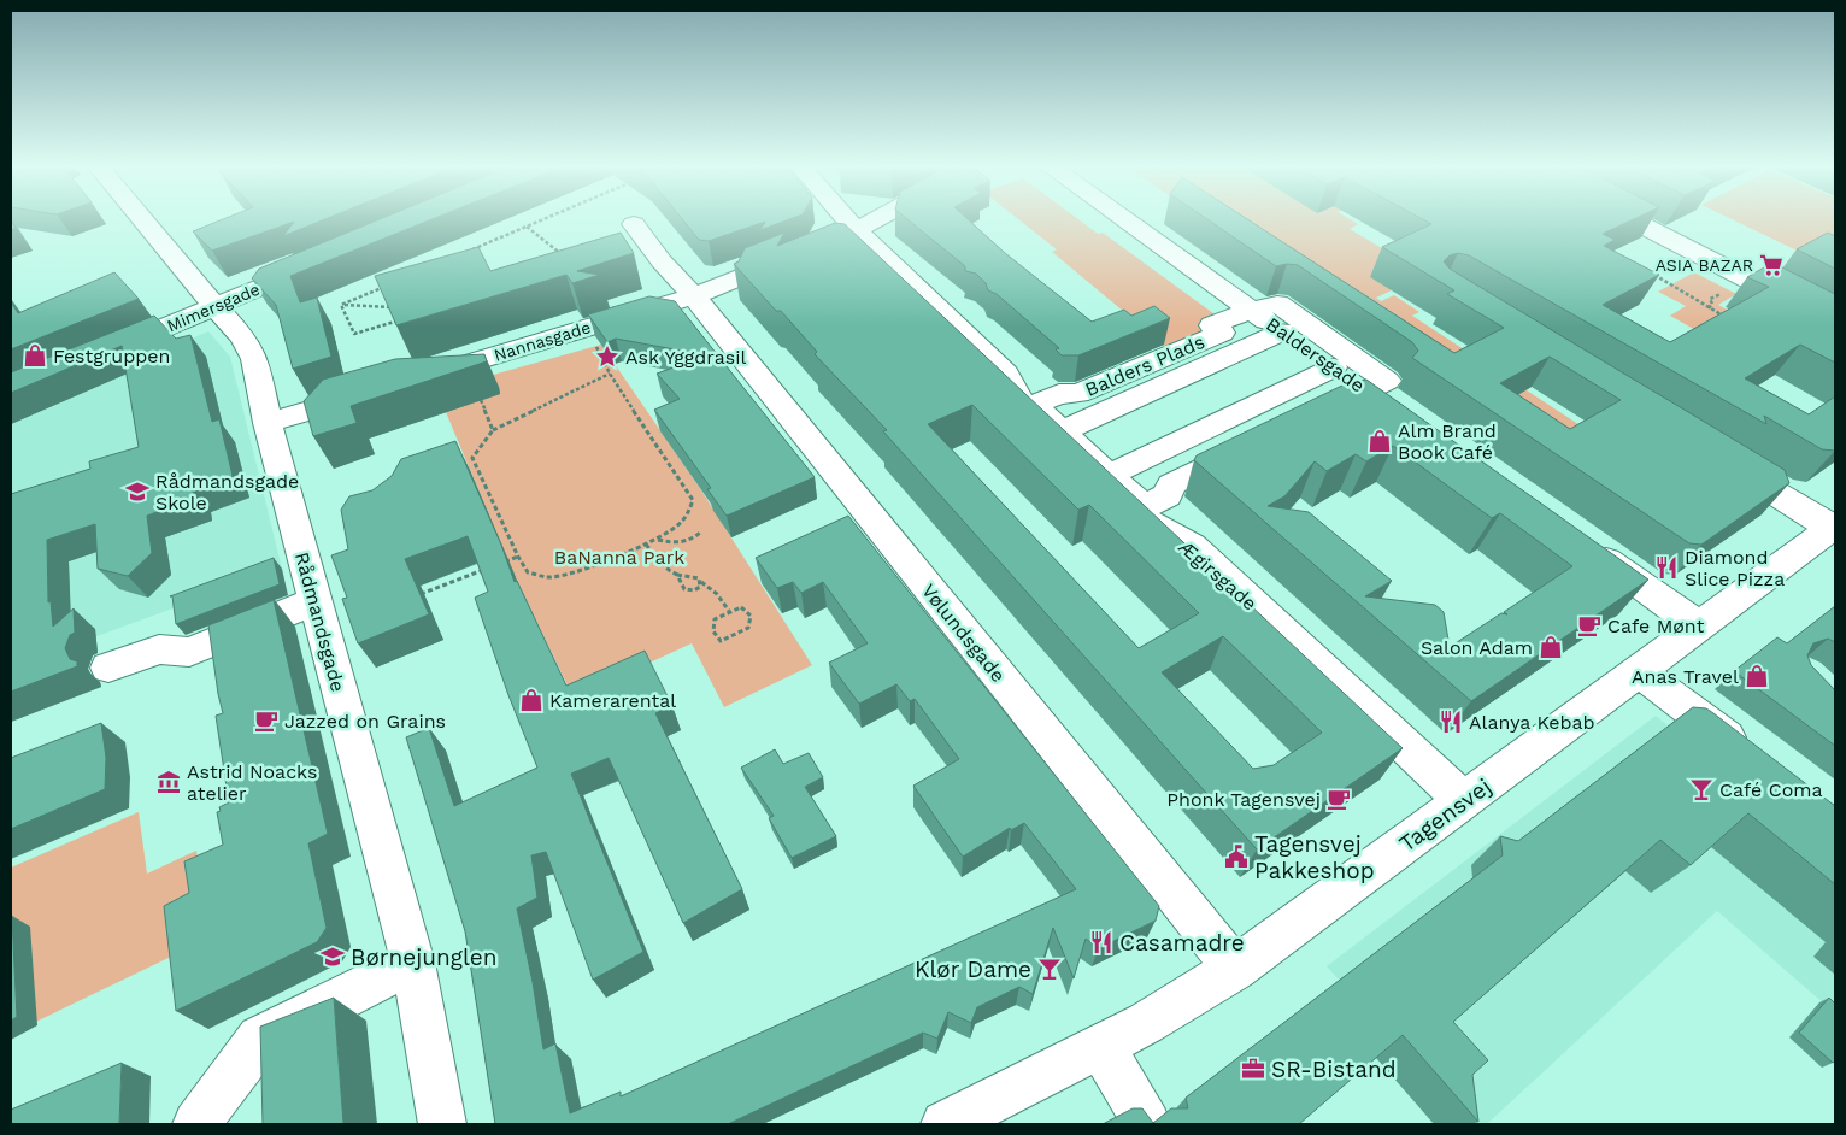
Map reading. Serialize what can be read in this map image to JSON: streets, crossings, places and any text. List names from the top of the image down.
{
  "streets": {
    "street": [
      "Mimersgade",
      "Nannasgade",
      "Baldersgade",
      "Balders Plads",
      "Ægirsgade",
      "Rådmandsgade",
      "Vølundsgade",
      "Tagensvej"
    ]
  },
  "crossings": [
    ["Mimersgade", "Rådmandsgade"],
    ["Nannasgade", "Ægirsgade"],
    ["Nannasgade", "Vølundsgade"],
    ["Baldersgade", "Balders Plads"],
    ["Balders Plads", "Ægirsgade"],
    ["Ægirsgade", "Tagensvej"],
    ["Vølundsgade", "Tagensvej"]
  ],
  "parks": ["BaNanna Park"],
  "places": {
    "supermarket": ["ASIA BAZAR"],
    "shop": [
      "Festgruppen",
      "Alm Brand Book Café",
      "Salon Adam",
      "Anas Travel",
      "Kamerarental"
    ],
    "place": ["Ask Yggdrasil"],
    "school or university": ["Rådmandsgade Skole", "Børnejunglen"],
    "restaurant": ["Diamond Slice Pizza", "Alanya Kebab", "Casamadre"],
    "cafe": ["Cafe Mønt", "Jazzed on Grains", "Phonk Tagensvej"],
    "museum": ["Astrid Noacks atelier"],
    "bar": ["Café Coma", "Klør Dame"],
    "public building": ["Tagensvej Pakkeshop"],
    "office": ["SR-Bistand"]
  }
}
